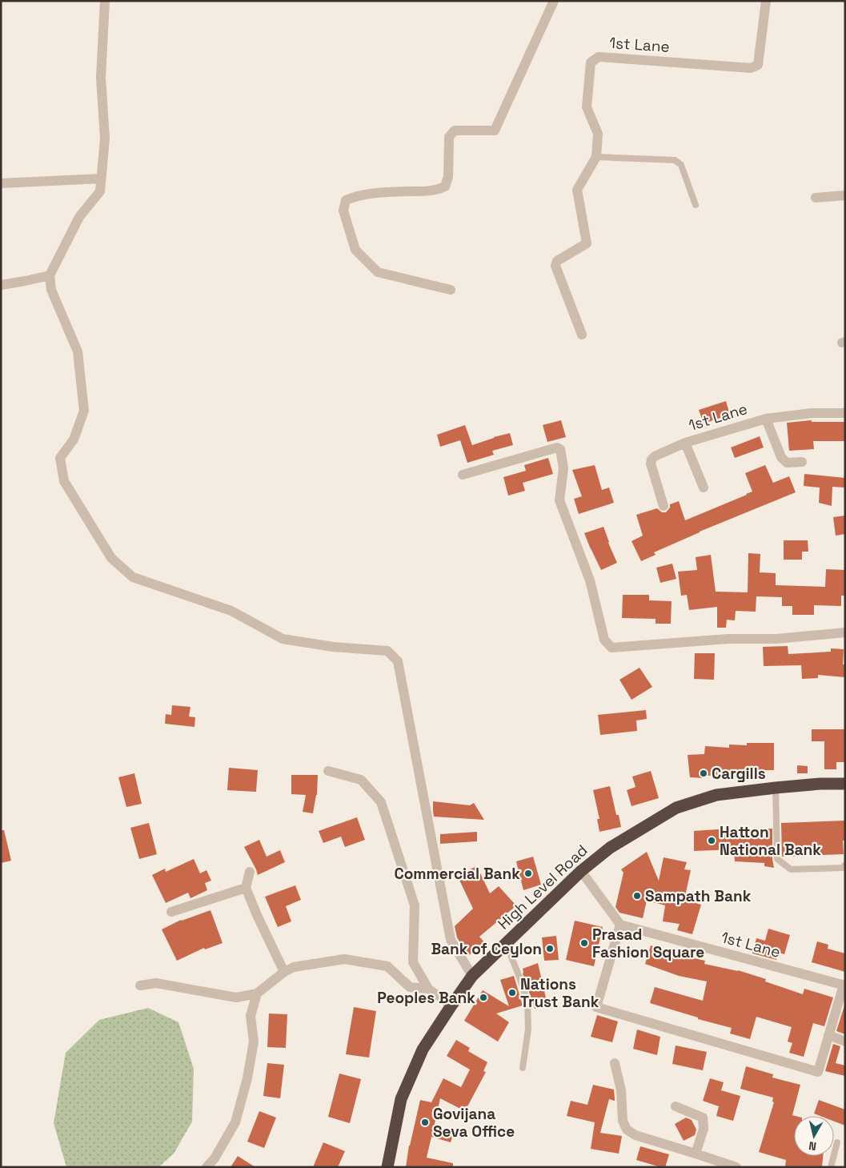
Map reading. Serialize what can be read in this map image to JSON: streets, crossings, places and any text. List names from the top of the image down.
{
  "streets": {
    "highway": ["High Level Road"],
    "street": ["1st Lane"]
  },
  "places": [
    "Cargills",
    "Hatton National Bank",
    "Commercial Bank",
    "Sampath Bank",
    "Prasad Fashion Square",
    "Bank of Ceylon",
    "Nations Trust Bank",
    "Peoples Bank",
    "Govijana Seva Office"
  ],
  "north": "bottom"
}
